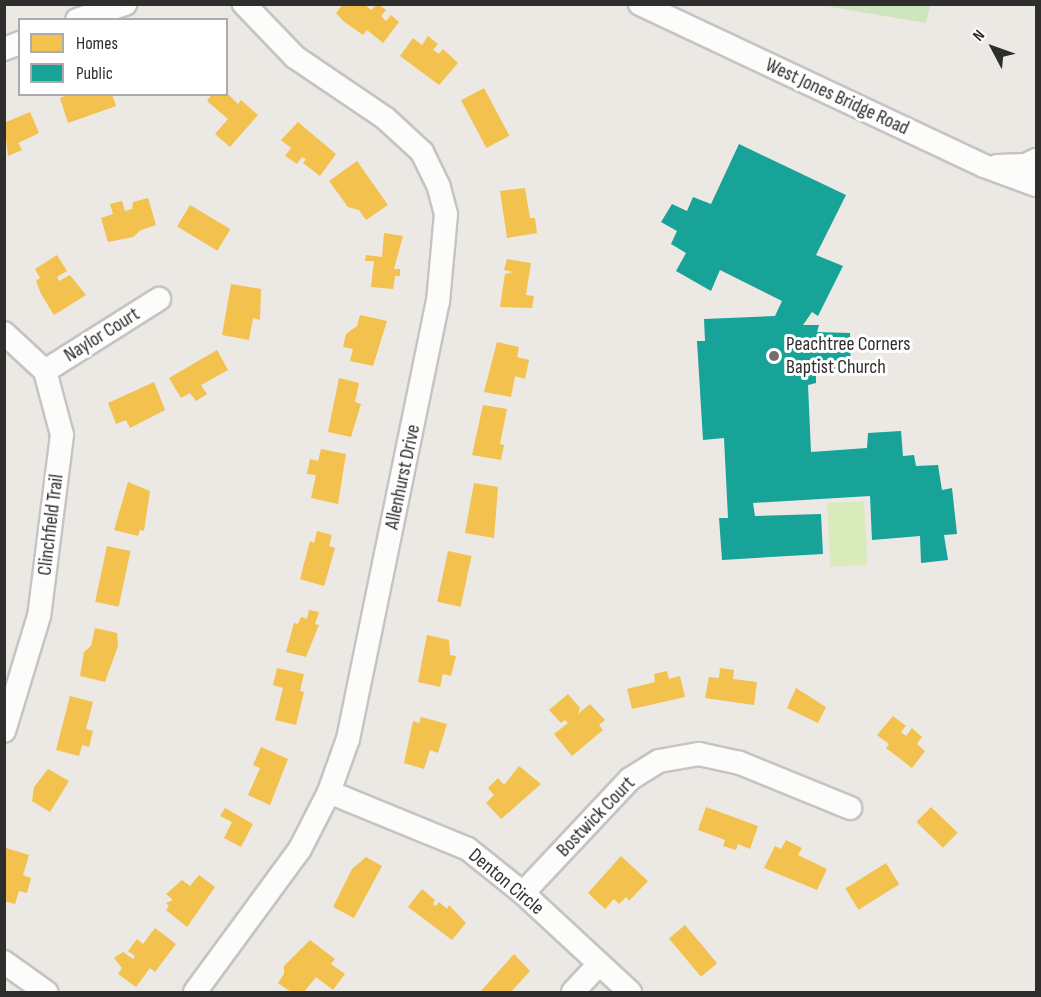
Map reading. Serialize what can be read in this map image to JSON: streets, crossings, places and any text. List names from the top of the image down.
{
  "streets": {
    "street": [
      "West Jones Bridge Road",
      "Naylor Court",
      "Allenhurst Drive",
      "Clinchfield Trail",
      "Bostwick Court",
      "Denton Circle"
    ]
  },
  "crossings": [
    ["Naylor Court", "Clinchfield Trail"],
    ["Allenhurst Drive", "Denton Circle"],
    ["Bostwick Court", "Denton Circle"]
  ],
  "places": ["Peachtree Corners Baptist Church"],
  "legend": ["Homes", "Public"],
  "north": "top left"
}
